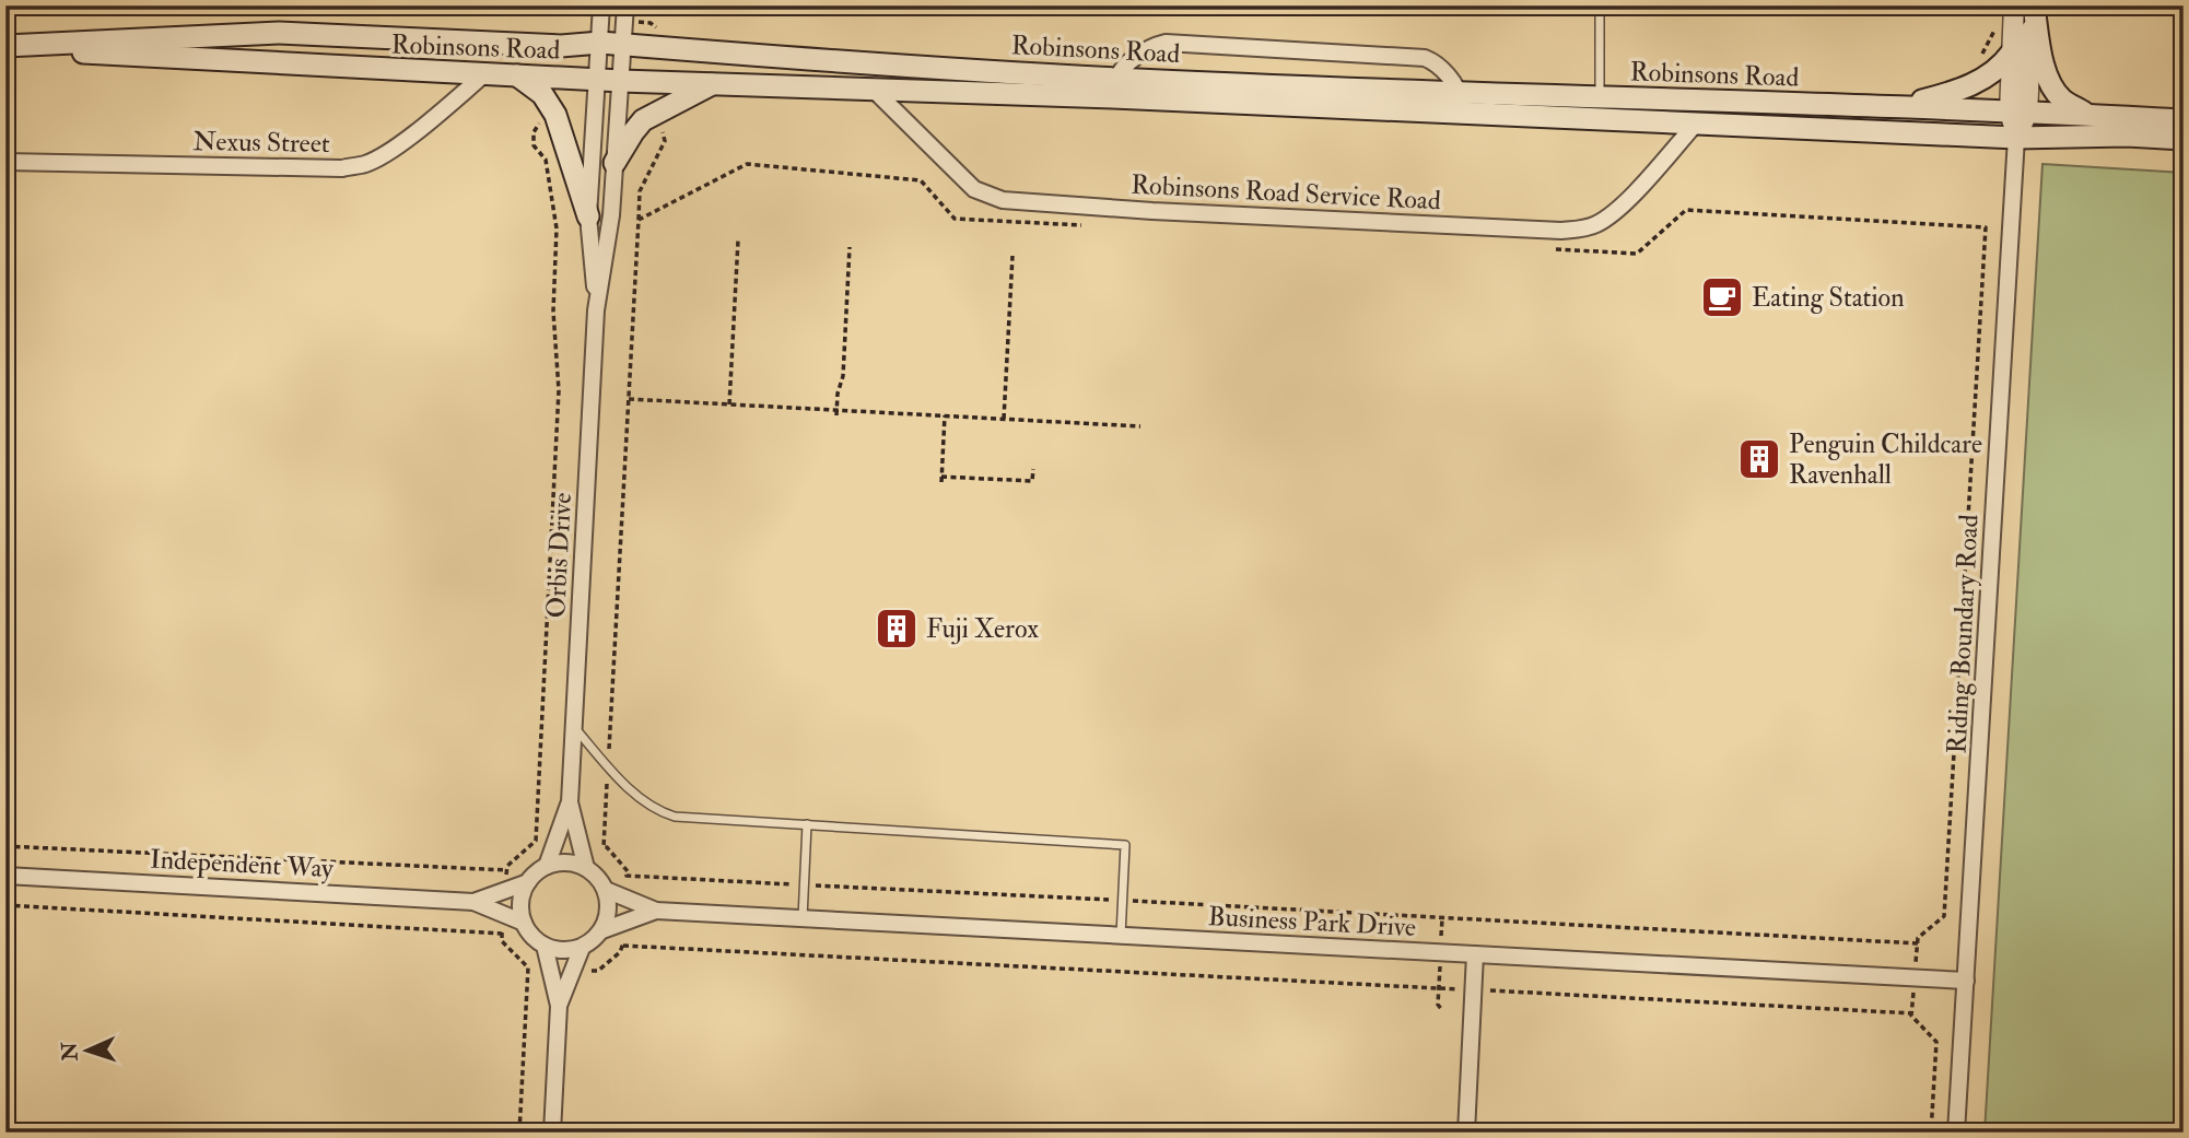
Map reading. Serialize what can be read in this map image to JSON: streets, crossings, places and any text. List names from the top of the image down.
{
  "streets": {
    "main road": ["Robinsons Road"],
    "street": [
      "Nexus Street",
      "Robinsons Road Service Road",
      "Orbis Drive",
      "Riding Boundary Road",
      "Independent Way",
      "Business Park Drive"
    ]
  },
  "crossings": [
    ["Robinsons Road", "Nexus Street"],
    ["Robinsons Road", "Robinsons Road Service Road"],
    ["Robinsons Road", "Orbis Drive"],
    ["Robinsons Road", "Riding Boundary Road"],
    ["Orbis Drive", "Independent Way"],
    ["Orbis Drive", "Business Park Drive"],
    ["Riding Boundary Road", "Business Park Drive"],
    ["Independent Way", "Business Park Drive"]
  ],
  "places": {
    "cafe": ["Eating Station"],
    "building": ["Penguin Childcare Ravenhall", "Fuji Xerox"]
  },
  "north": "left"
}
